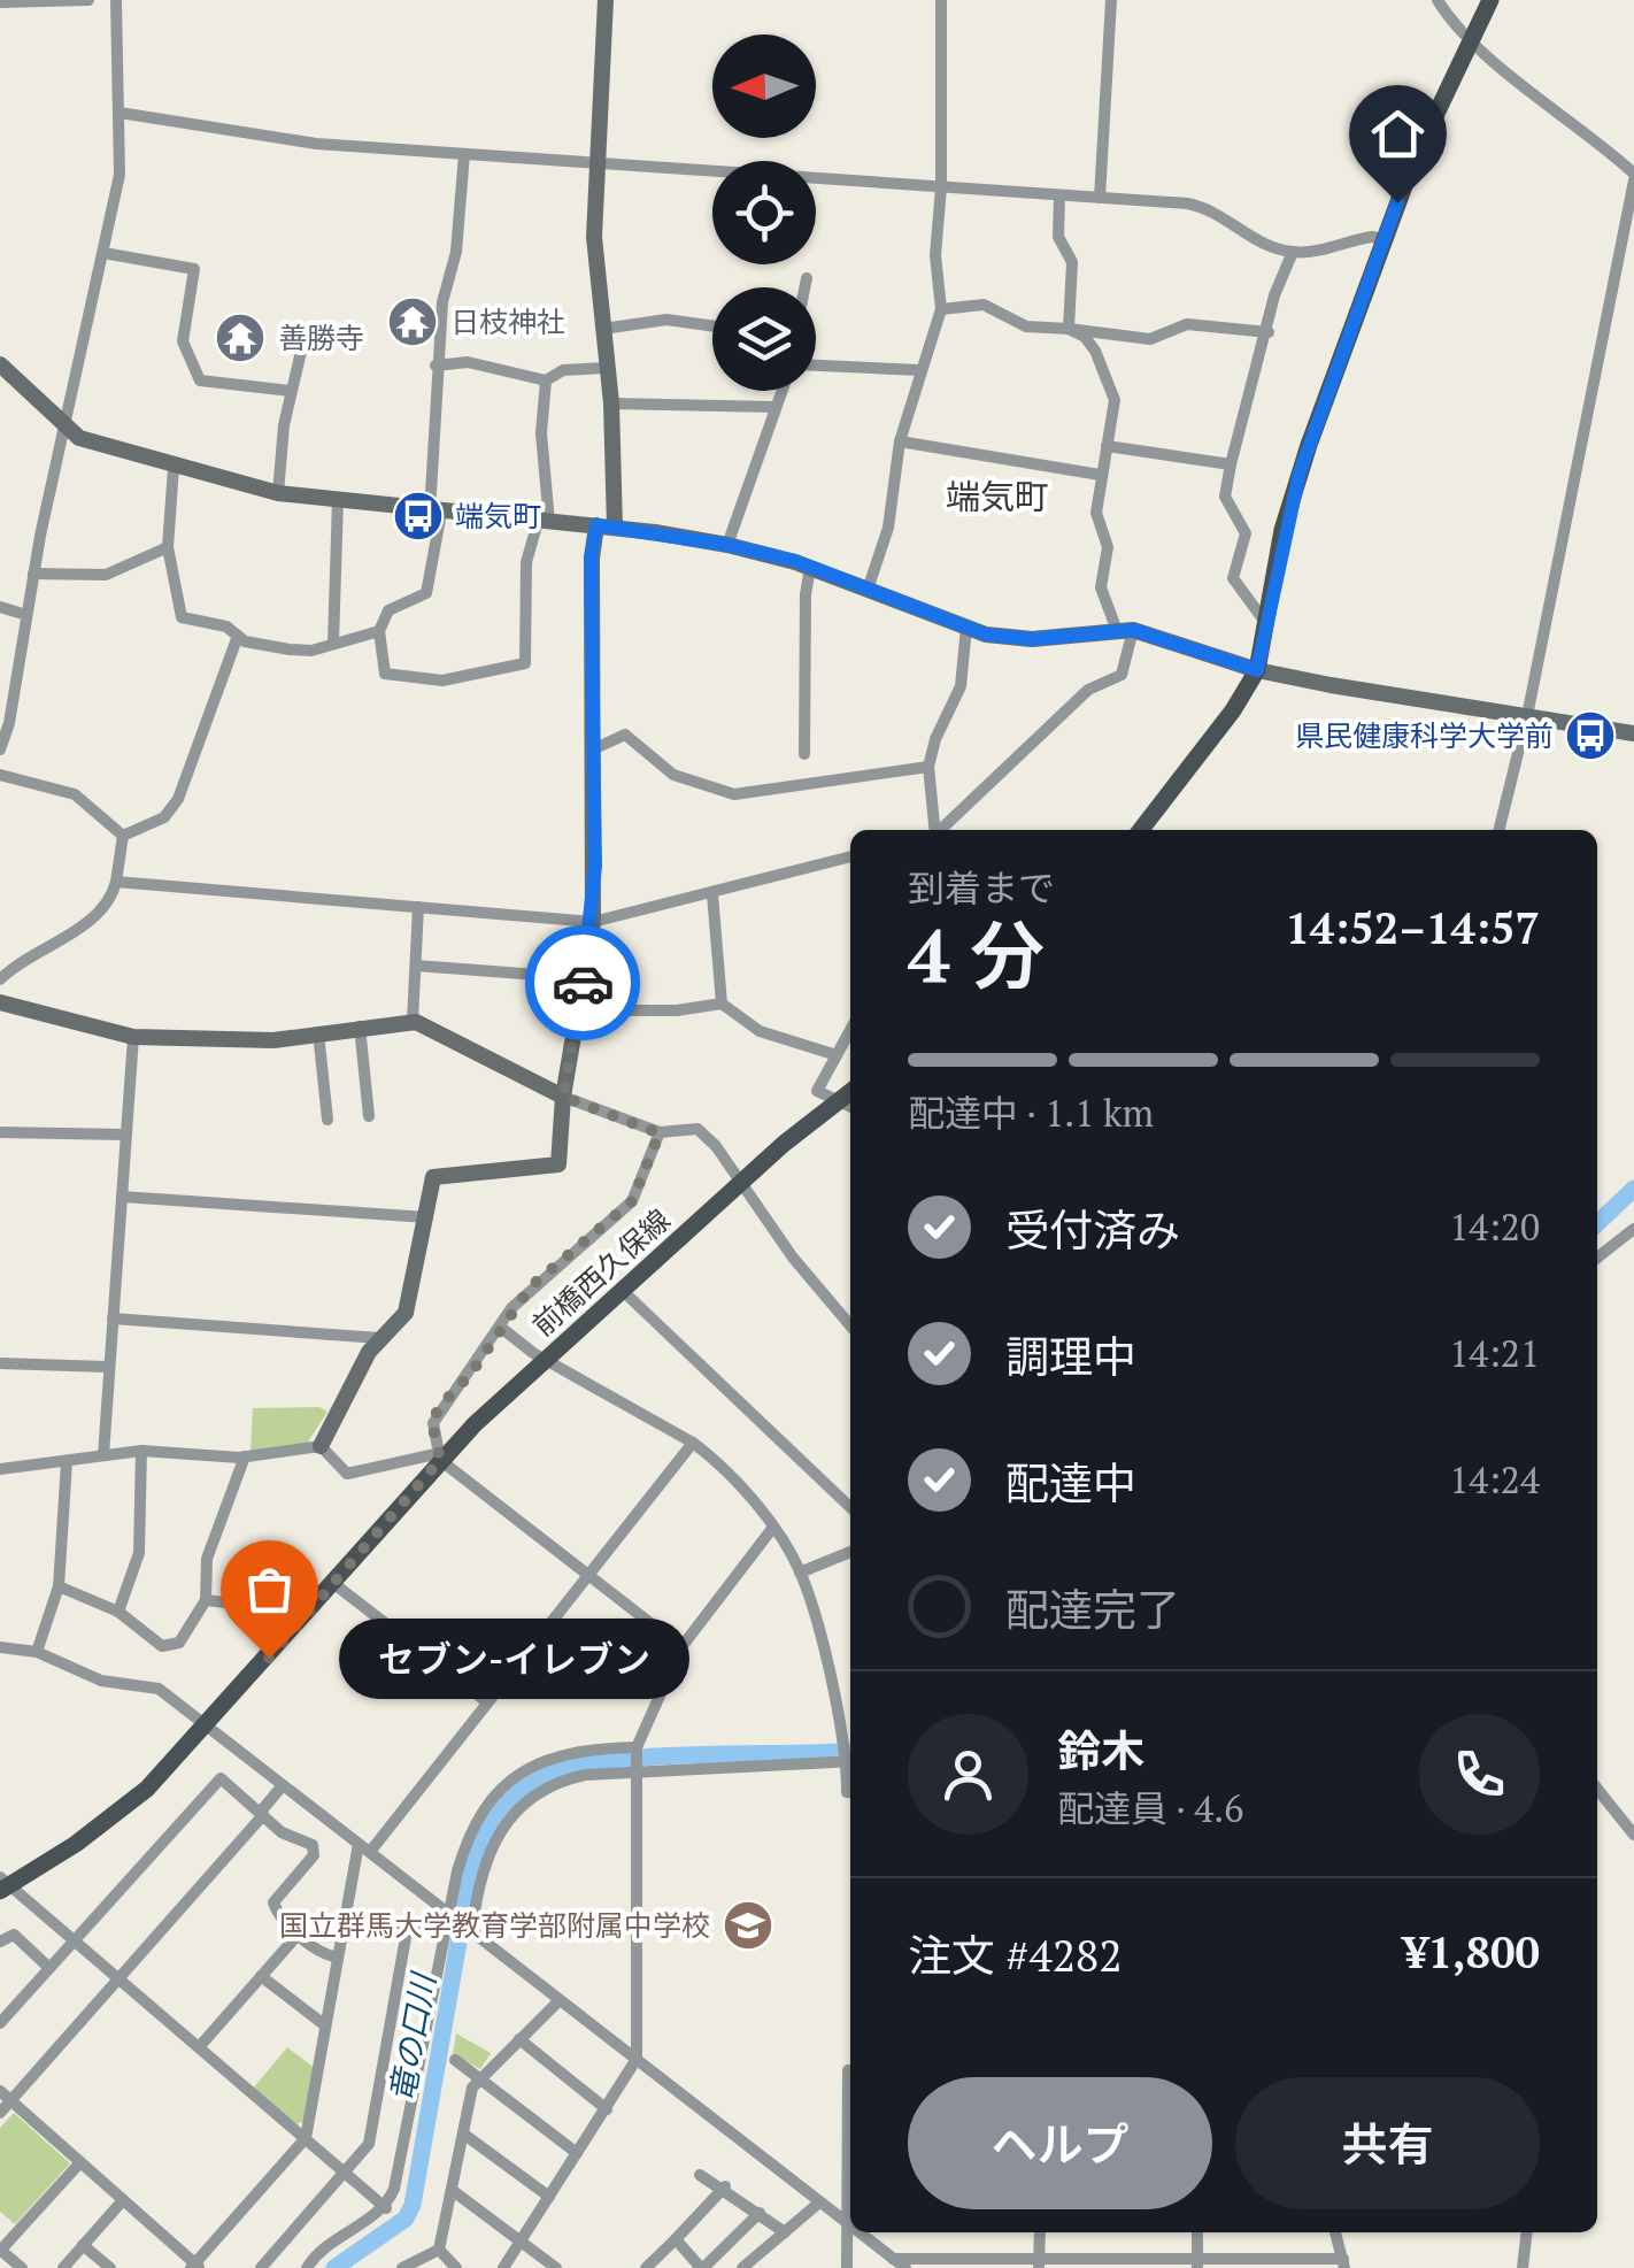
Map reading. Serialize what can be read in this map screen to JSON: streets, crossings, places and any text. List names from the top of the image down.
{
  "streets": {
    "main road": ["前橋西久保線"]
  },
  "districts": ["端気町"],
  "water": ["竜の口川"],
  "places": {
    "temple": ["日枝神社", "善勝寺"],
    "bus stop": ["端気町", "県民健康科学大学前"],
    "other": ["セブン-イレブン"],
    "school or university": ["国立群馬大学教育学部附属中学校"]
  },
  "north": "left",
  "page": {
    "heading": ["4 分", "到着まで", "14:52–14:57"],
    "panel": [
      "鈴木",
      "配達員 · 4.6",
      "注文 #4282",
      "¥1,800"
    ],
    "bar": "配達中 · 1.1 km",
    "list": [
      ["受付済み", "14:20"],
      ["調理中", "14:21"],
      ["配達中", "14:24"],
      "配達完了"
    ],
    "bubble": "セブン-イレブン",
    "buttons": ["ヘルプ", "共有"]
  }
}
